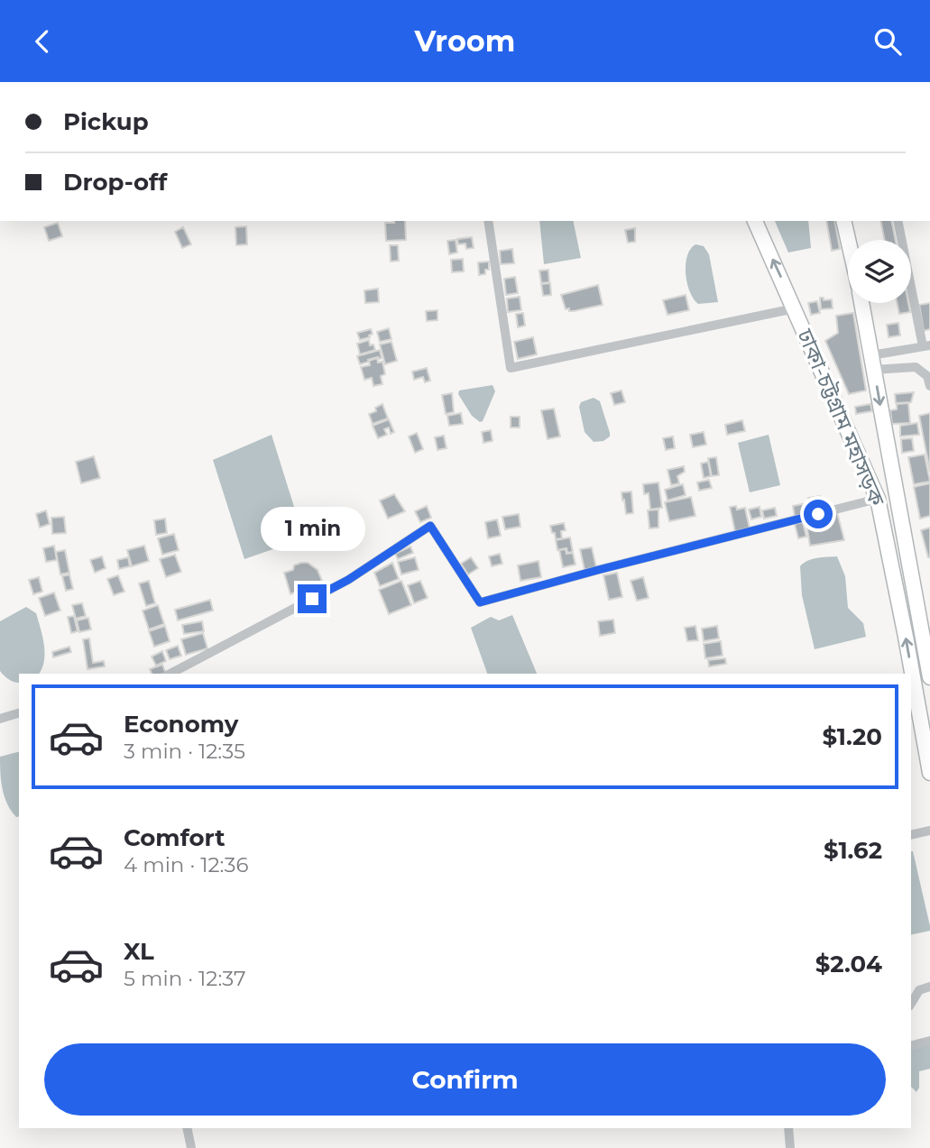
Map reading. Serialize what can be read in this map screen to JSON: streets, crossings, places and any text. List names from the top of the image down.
{
  "streets": {
    "highway": ["ঢাকা-চট্টগ্রাম মহাসড়ক"]
  },
  "page": {
    "header": "Vroom",
    "banner": ["Pickup", "Drop-off"],
    "bubble": "1 min",
    "list": [
      {
        "name": "Economy",
        "note": "3 min · 12:35",
        "value": "$1.20"
      },
      {
        "name": "Comfort",
        "note": "4 min · 12:36",
        "value": "$1.62"
      },
      {
        "name": "XL",
        "note": "5 min · 12:37",
        "value": "$2.04"
      }
    ],
    "buttons": "Confirm"
  }
}
